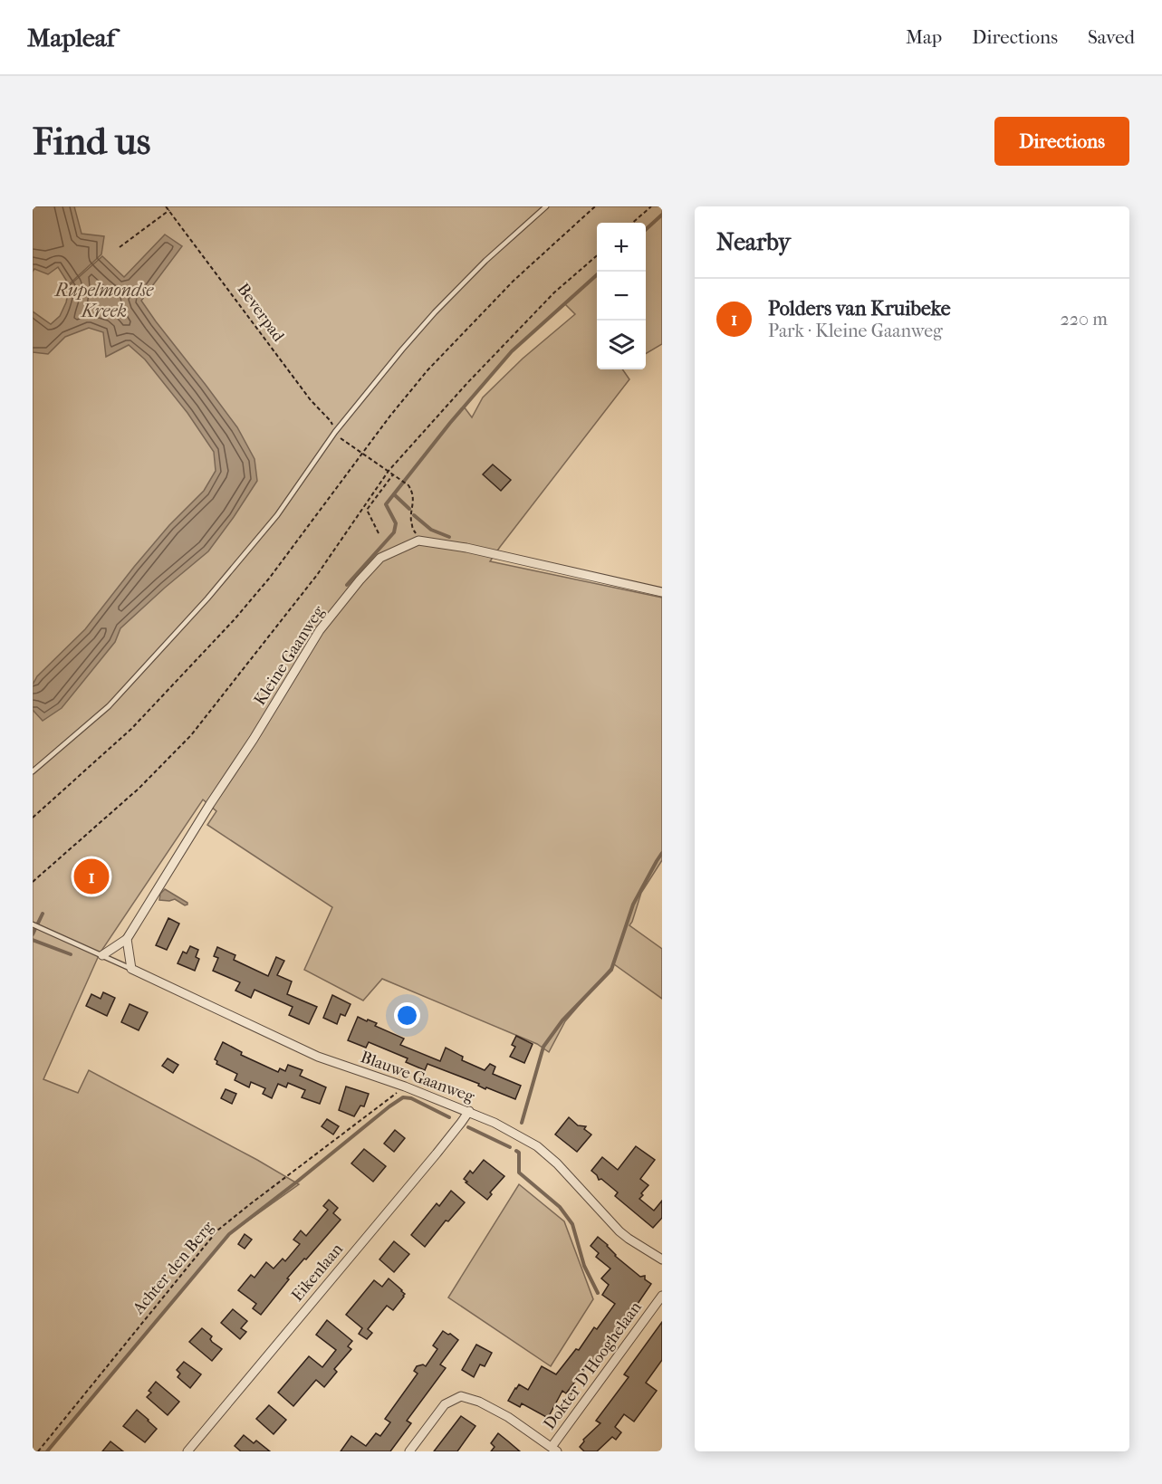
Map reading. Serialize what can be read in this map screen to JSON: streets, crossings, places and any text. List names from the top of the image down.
{
  "streets": {
    "street": [
      "Kleine Gaanweg",
      "Blauwe Gaanweg",
      "Eikenlaan",
      "Dokter D'Hooghelaan"
    ],
    "path": ["Beverpad", "Achter den Berg"]
  },
  "crossings": [
    ["Beverpad", "Kleine Gaanweg"],
    ["Blauwe Gaanweg", "Achter den Berg"],
    ["Blauwe Gaanweg", "Eikenlaan"]
  ],
  "water": ["Rupelmondse Kreek"],
  "page": {
    "header": "Mapleaf",
    "nav": ["Map", "Directions", "Saved"],
    "buttons": "Directions",
    "title": "Find us",
    "heading": "Nearby",
    "map_buttons": ["+", "−"],
    "list": [
      {
        "mark": "1",
        "name": "Polders van Kruibeke",
        "note": "Park · Kleine Gaanweg",
        "value": "220 m"
      }
    ],
    "pins": "1"
  }
}
